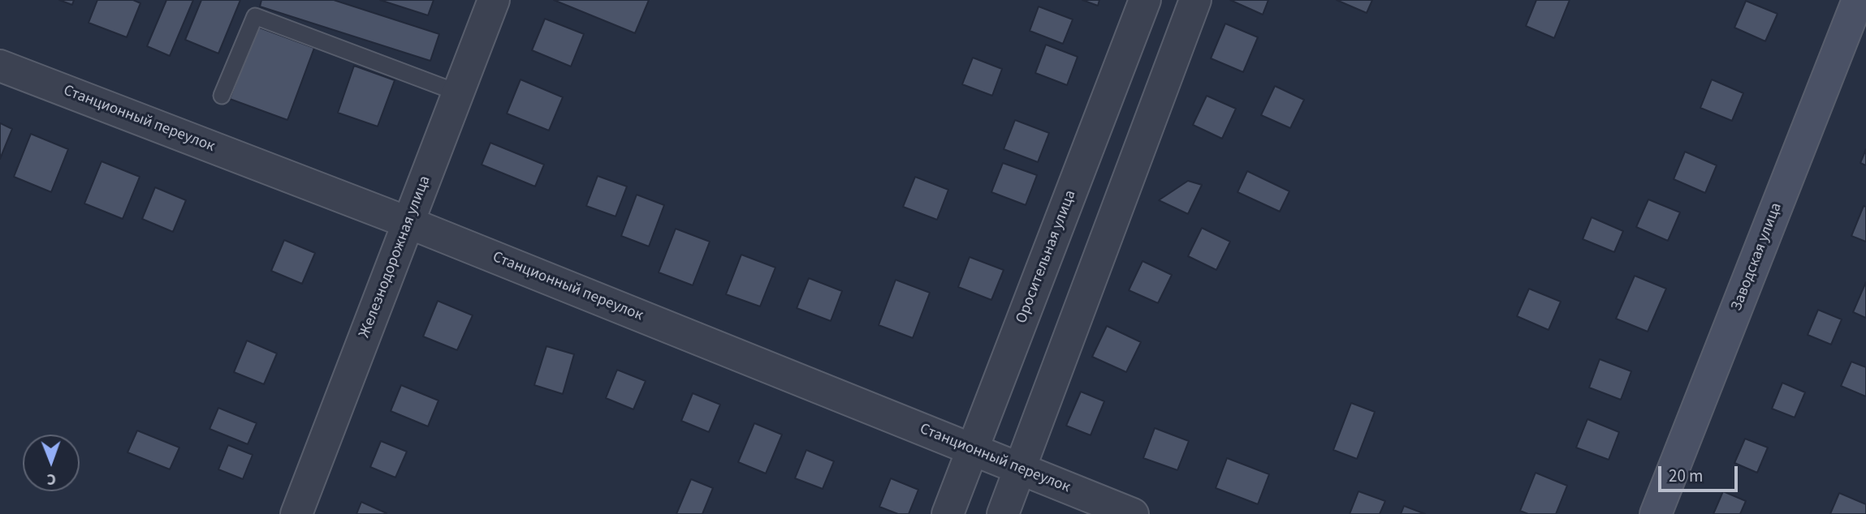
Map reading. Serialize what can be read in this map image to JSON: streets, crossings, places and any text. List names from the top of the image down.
{
  "streets": {
    "main road": ["Заводская улица"],
    "street": ["Станционный переулок", "Железнодорожная улица", "Оросительная улица"]
  },
  "crossings": [
    ["Станционный переулок", "Железнодорожная улица"],
    ["Станционный переулок", "Оросительная улица"]
  ],
  "scale_bar": "20 m",
  "north": "bottom"
}
